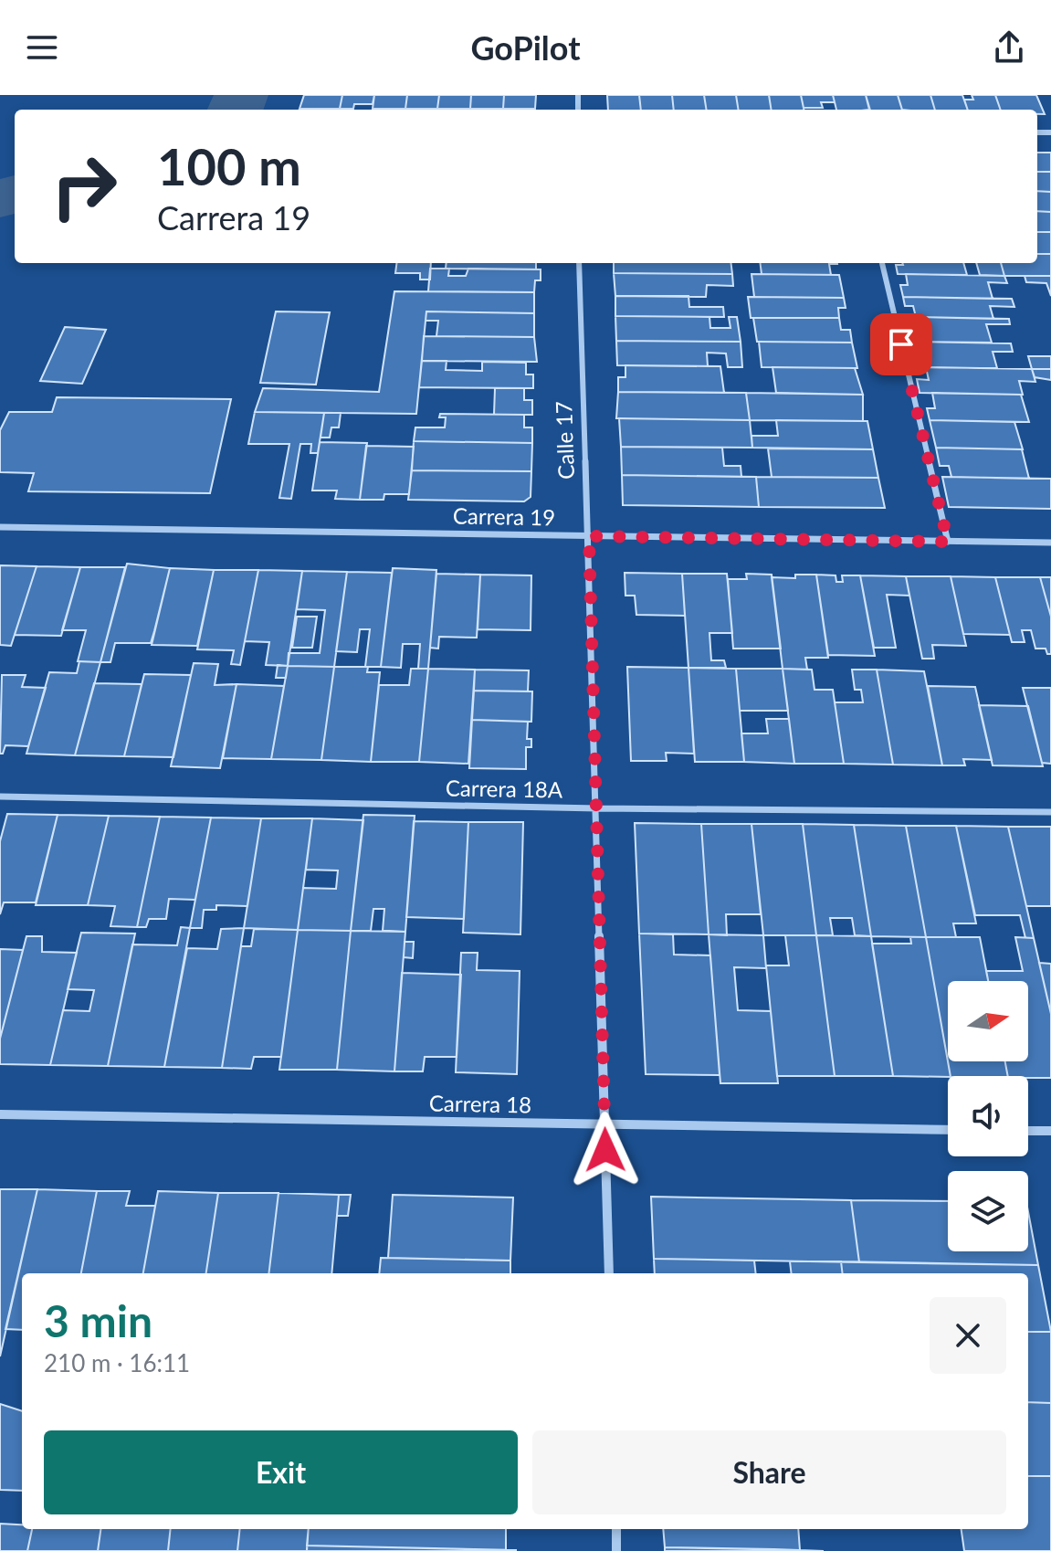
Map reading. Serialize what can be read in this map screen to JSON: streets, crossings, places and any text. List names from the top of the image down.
{
  "streets": {
    "street": [
      "Calle 17",
      "Carrera 19",
      "Carrera 18A",
      "Carrera 18"
    ]
  },
  "crossings": [
    ["Calle 17", "Carrera 19"],
    ["Calle 17", "Carrera 18A"],
    ["Calle 17", "Carrera 18"]
  ],
  "north": "right",
  "page": {
    "header": "GoPilot",
    "turn": ["100 m", "Carrera 19"],
    "heading": ["3 min", "210 m · 16:11"],
    "buttons": ["Exit", "Share"]
  }
}
